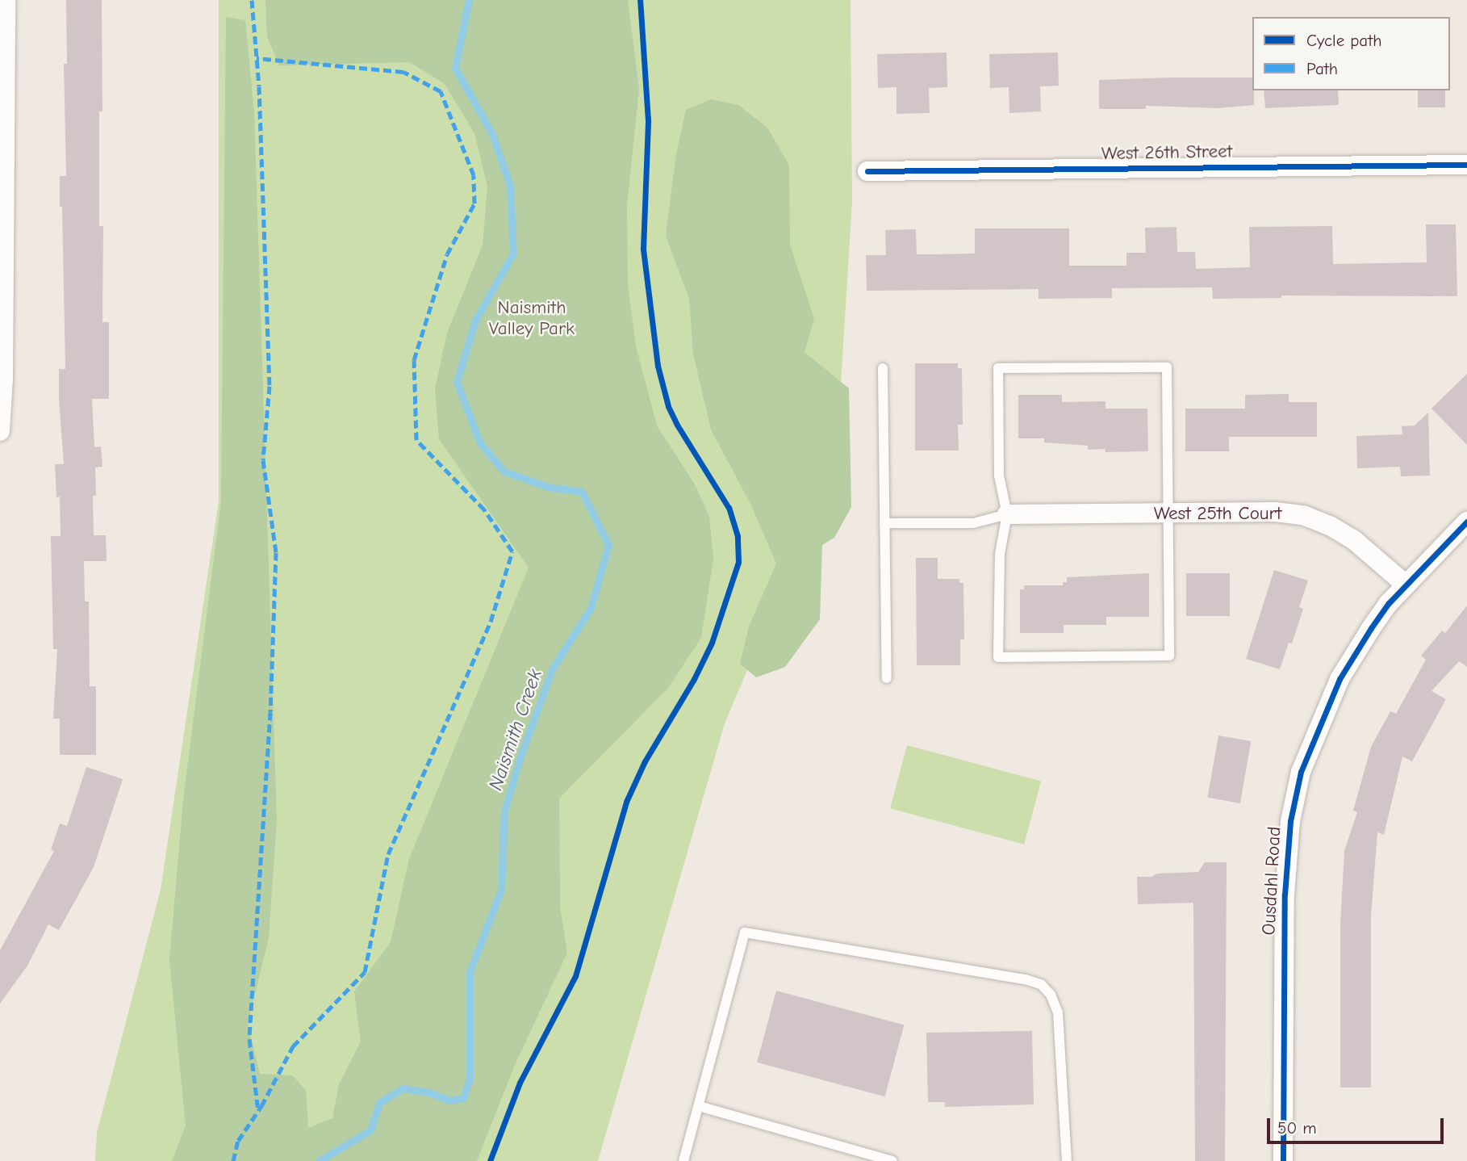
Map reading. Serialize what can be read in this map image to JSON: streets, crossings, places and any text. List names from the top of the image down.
{
  "streets": {
    "street": ["West 26th Street", "West 25th Court", "Ousdahl Road"]
  },
  "crossings": [
    ["West 25th Court", "Ousdahl Road"]
  ],
  "water": ["Naismith Creek"],
  "parks": ["Naismith Valley Park"],
  "legend": ["Cycle path", "Path"],
  "scale_bar": "50 m"
}
